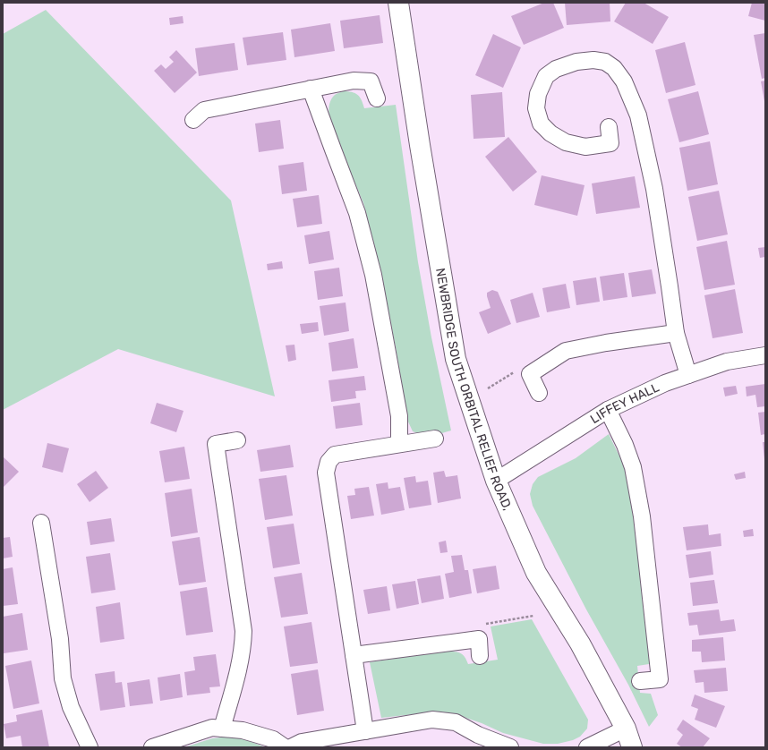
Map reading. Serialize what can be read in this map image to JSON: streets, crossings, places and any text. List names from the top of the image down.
{
  "streets": {
    "street": ["NEWBRIDGE SOUTH ORBITAL RELIEF ROAD,", "LIFFEY HALL"]
  },
  "crossings": [
    ["NEWBRIDGE SOUTH ORBITAL RELIEF ROAD,", "LIFFEY HALL"]
  ]
}
